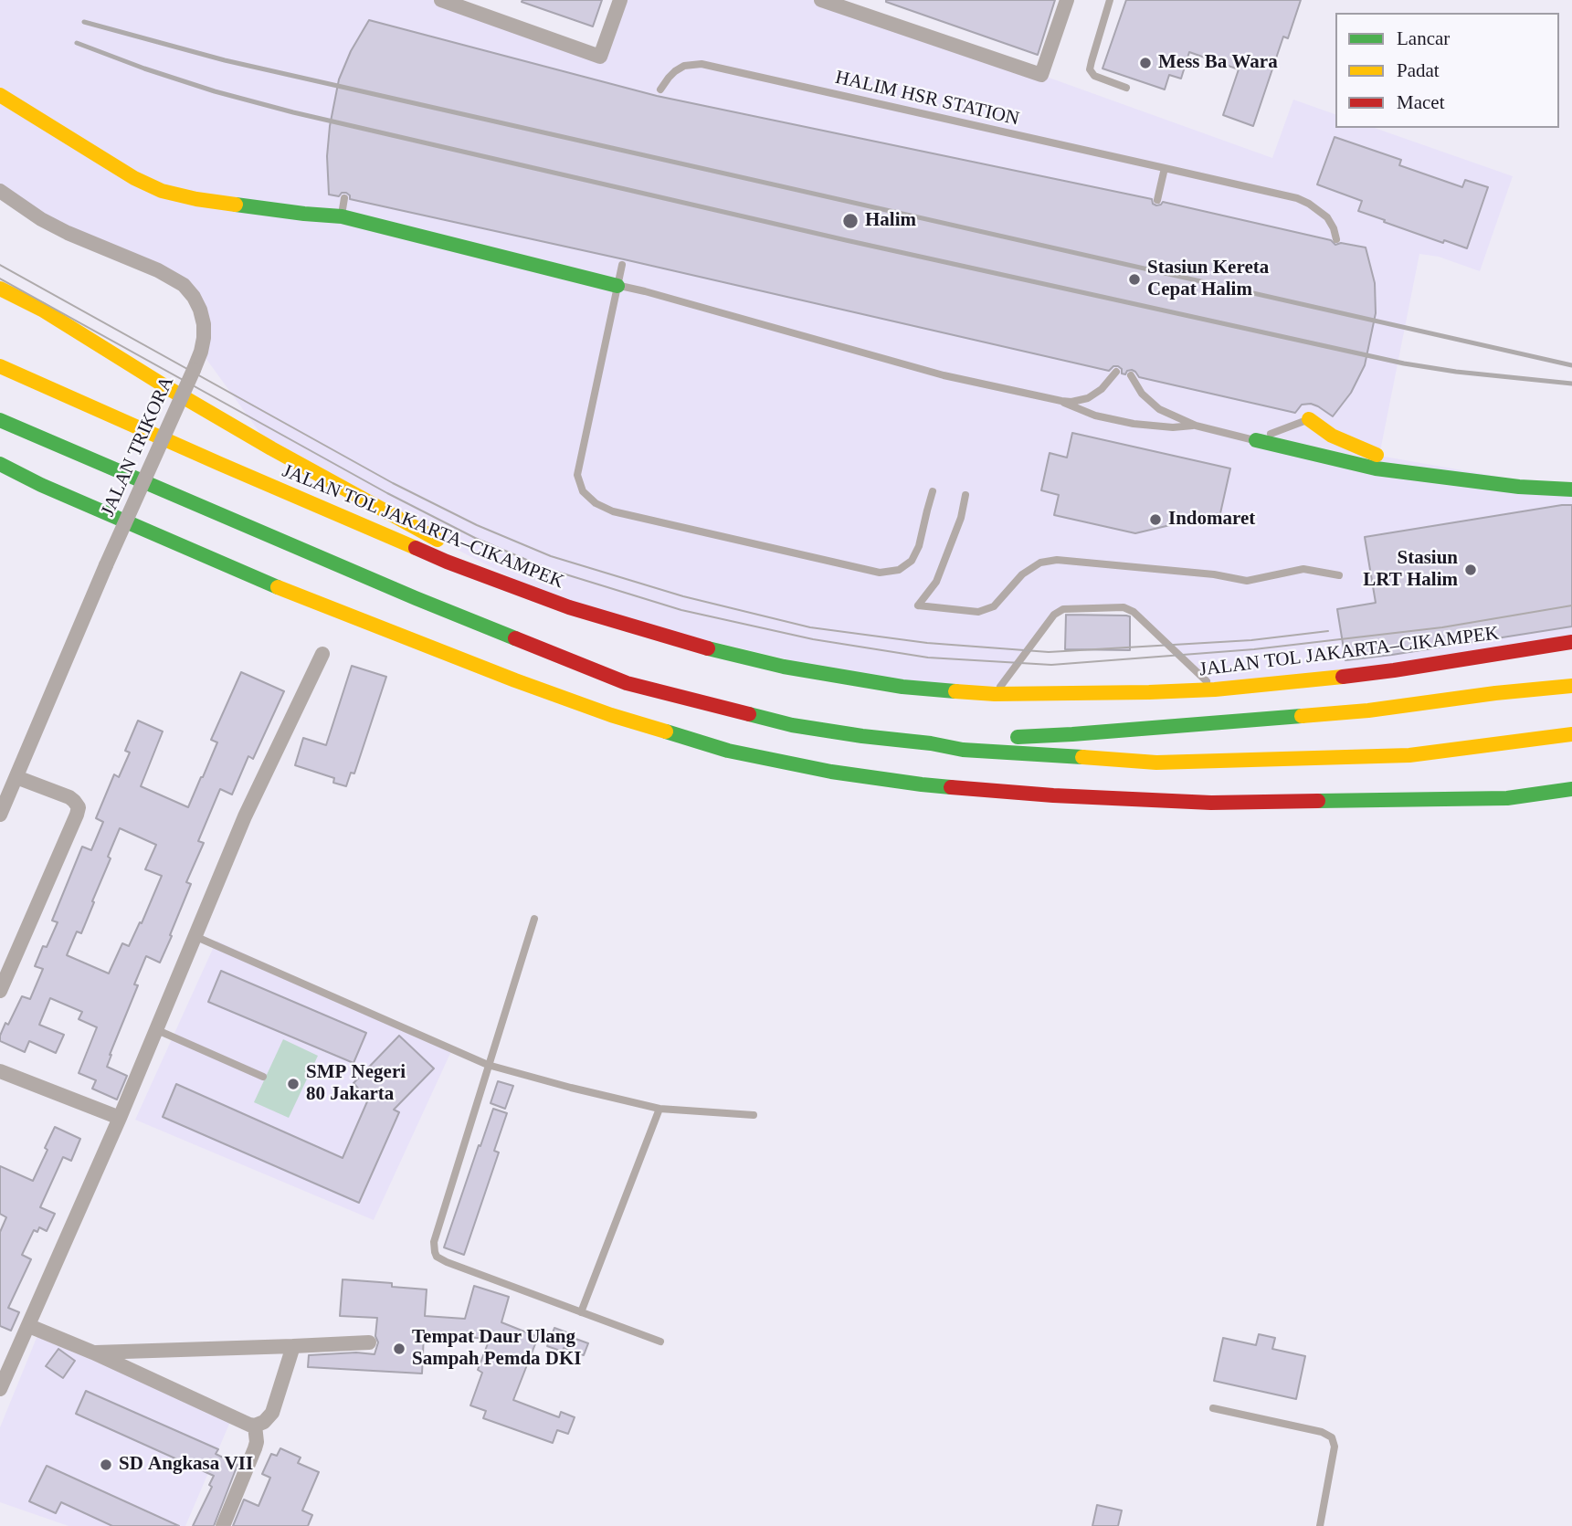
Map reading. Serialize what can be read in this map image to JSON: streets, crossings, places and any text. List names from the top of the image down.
{
  "streets": {
    "main road": ["JALAN TOL JAKARTA–CIKAMPEK"],
    "street": ["JALAN TRIKORA"],
    "lane": ["HALIM HSR STATION"]
  },
  "places": [
    "Mess Ba Wara",
    "Halim",
    "Stasiun Kereta Cepat Halim",
    "Indomaret",
    "Stasiun LRT Halim",
    "SMP Negeri 80 Jakarta",
    "Tempat Daur Ulang Sampah Pemda DKI",
    "SD Angkasa VII"
  ],
  "legend": ["Lancar", "Padat", "Macet"]
}
